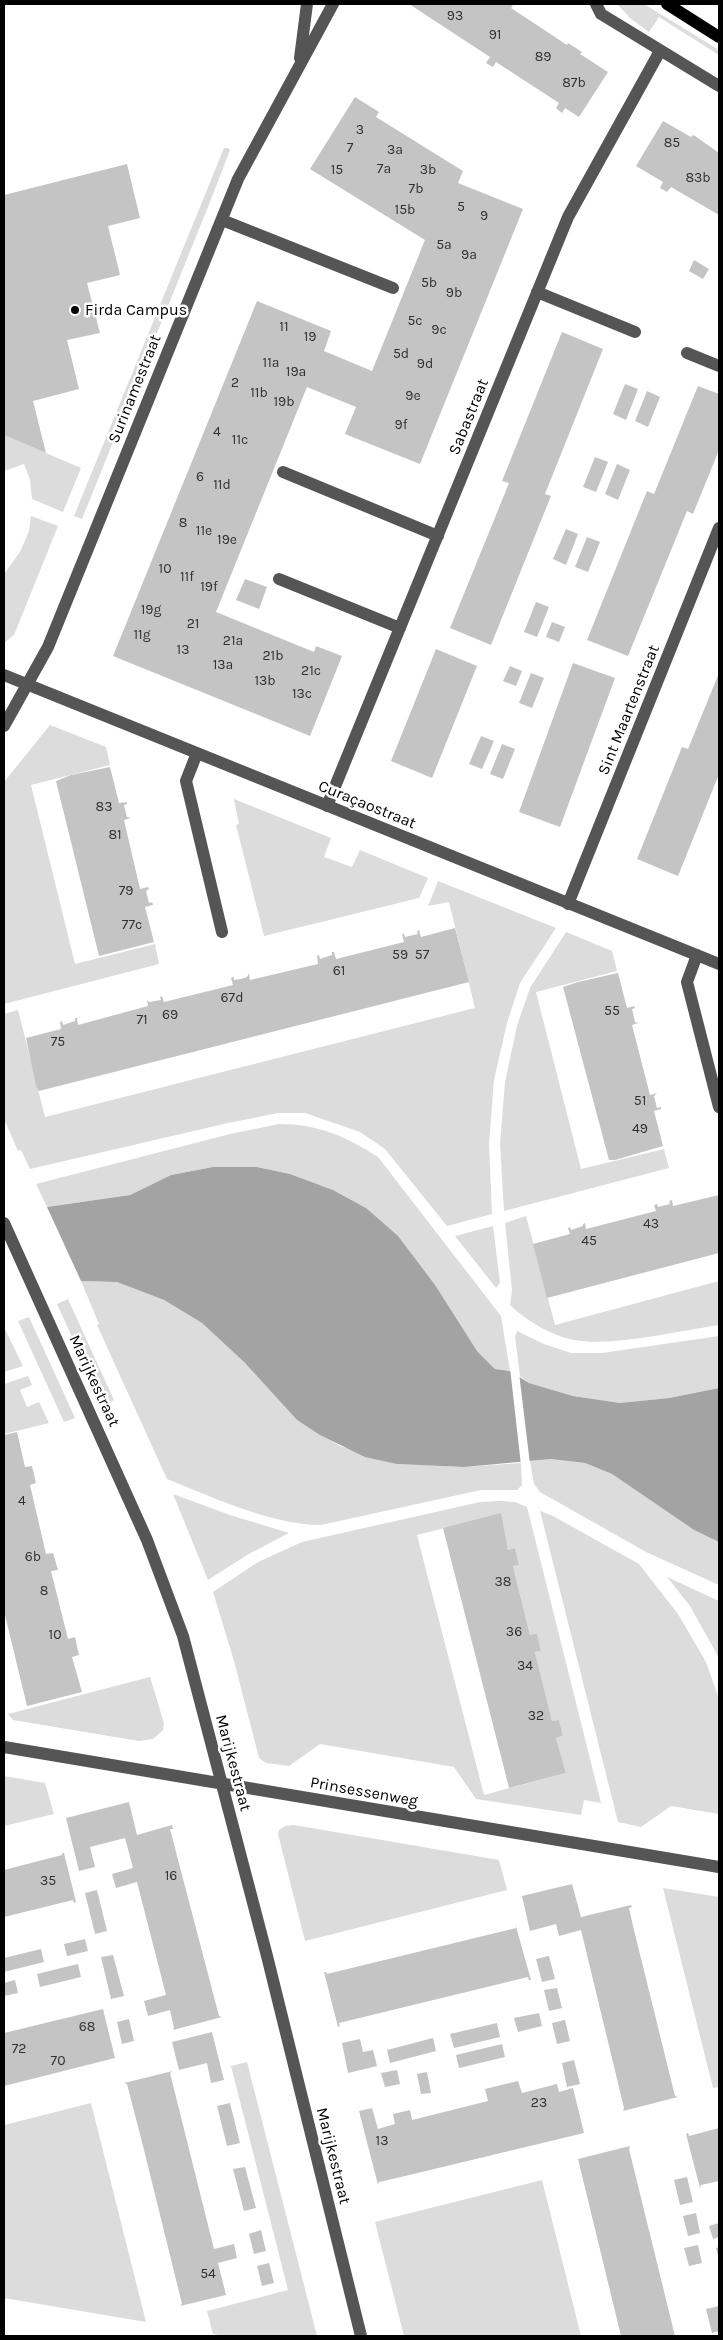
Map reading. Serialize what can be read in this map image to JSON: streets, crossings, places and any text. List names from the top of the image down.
{
  "streets": {
    "street": [
      "Surinamestraat",
      "Sabastraat",
      "Sint Maartenstraat",
      "Curaçaostraat",
      "Marijkestraat",
      "Prinsessenweg"
    ]
  },
  "crossings": [
    ["Surinamestraat", "Curaçaostraat"],
    ["Sabastraat", "Curaçaostraat"],
    ["Sint Maartenstraat", "Curaçaostraat"],
    ["Marijkestraat", "Prinsessenweg"]
  ],
  "places": ["Firda Campus"],
  "house_numbers": [
    "93",
    "91",
    "89",
    "87b",
    "3",
    "85",
    "7",
    "3a",
    "7a",
    "15",
    "3b",
    "83b",
    "7b",
    "5",
    "15b",
    "9",
    "5a",
    "9a",
    "5b",
    "9b",
    "5c",
    "11",
    "9c",
    "19",
    "5d",
    "11a",
    "9d",
    "19a",
    "2",
    "11b",
    "9e",
    "19b",
    "9f",
    "4",
    "11c",
    "6",
    "11d",
    "8",
    "11e",
    "19e",
    "10",
    "11f",
    "19f",
    "19g",
    "21",
    "11g",
    "21a",
    "13",
    "21b",
    "13a",
    "21c",
    "13b",
    "13c",
    "83",
    "81",
    "79",
    "77c",
    "59",
    "57",
    "61",
    "67d",
    "55",
    "69",
    "71",
    "75",
    "51",
    "49",
    "43",
    "45",
    "4",
    "6b",
    "38",
    "8",
    "36",
    "10",
    "34",
    "32",
    "16",
    "35",
    "68",
    "72",
    "70",
    "23",
    "13",
    "54"
  ]
}
